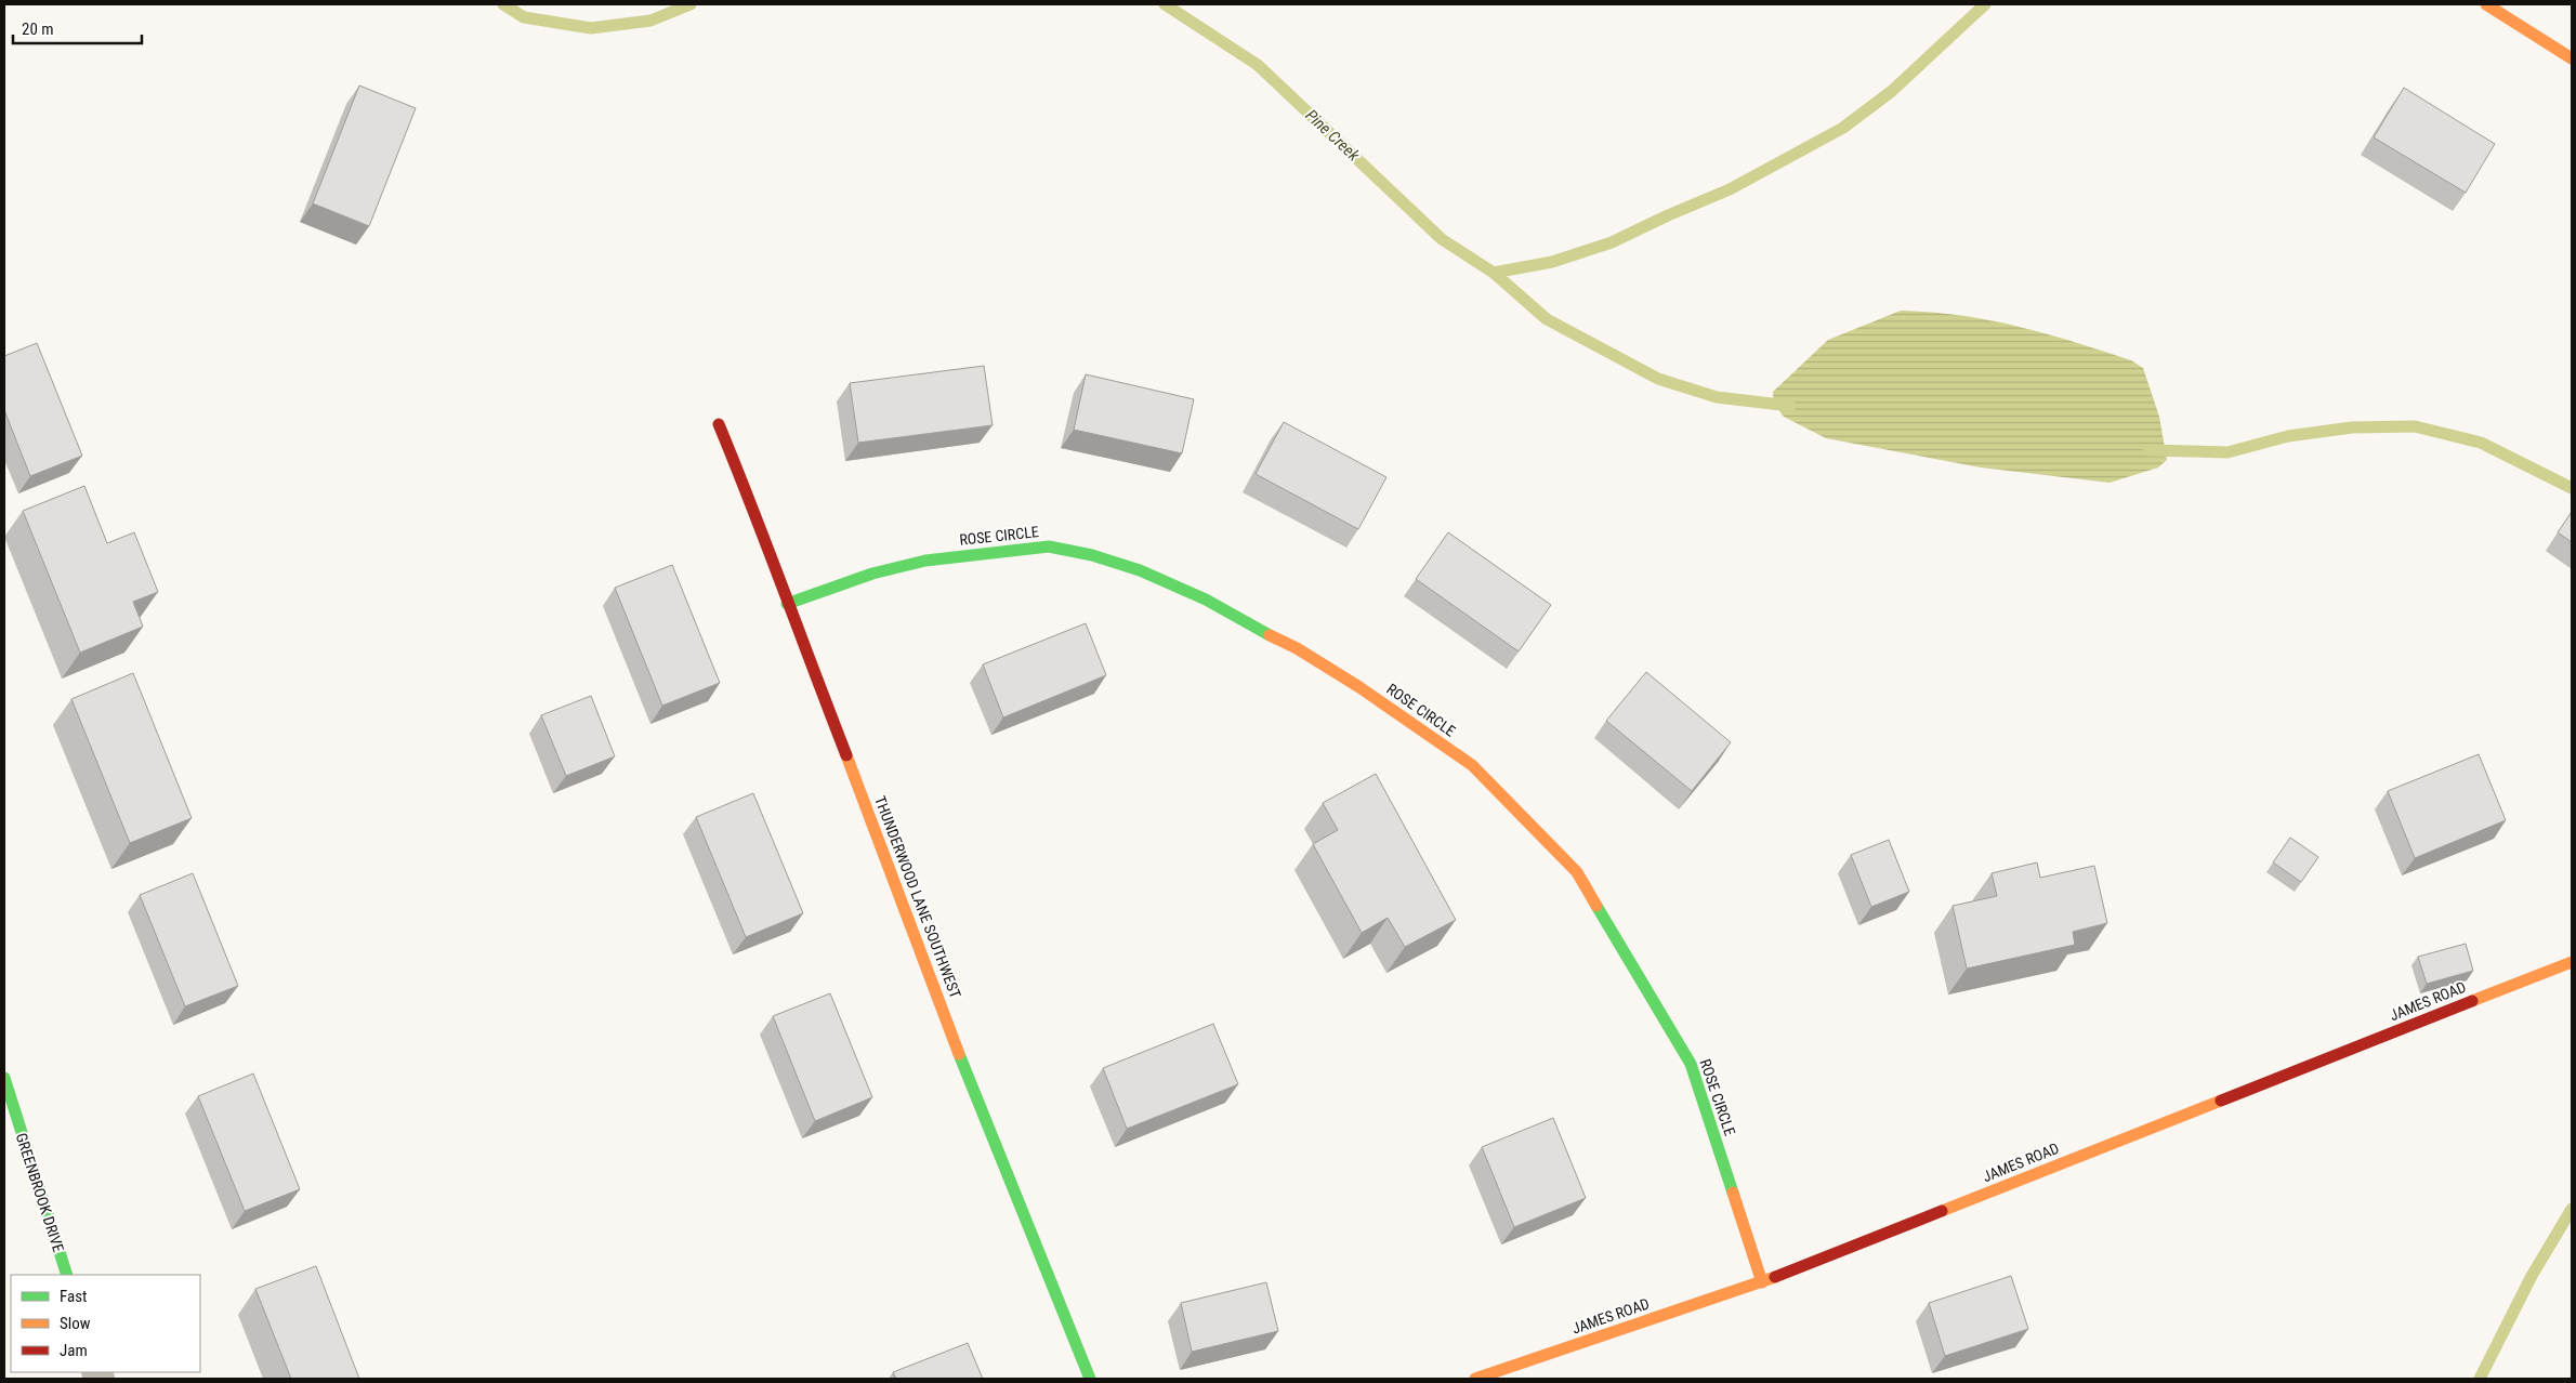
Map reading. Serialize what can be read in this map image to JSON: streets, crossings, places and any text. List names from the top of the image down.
{
  "streets": {
    "street": [
      "ROSE CIRCLE",
      "THUNDERWOOD LANE SOUTHWEST",
      "JAMES ROAD",
      "GREENBROOK DRIVE"
    ]
  },
  "crossings": [
    ["ROSE CIRCLE", "THUNDERWOOD LANE SOUTHWEST"],
    ["ROSE CIRCLE", "JAMES ROAD"]
  ],
  "water": ["Pine Creek"],
  "legend": ["Fast", "Slow", "Jam"],
  "scale_bar": "20 m"
}
